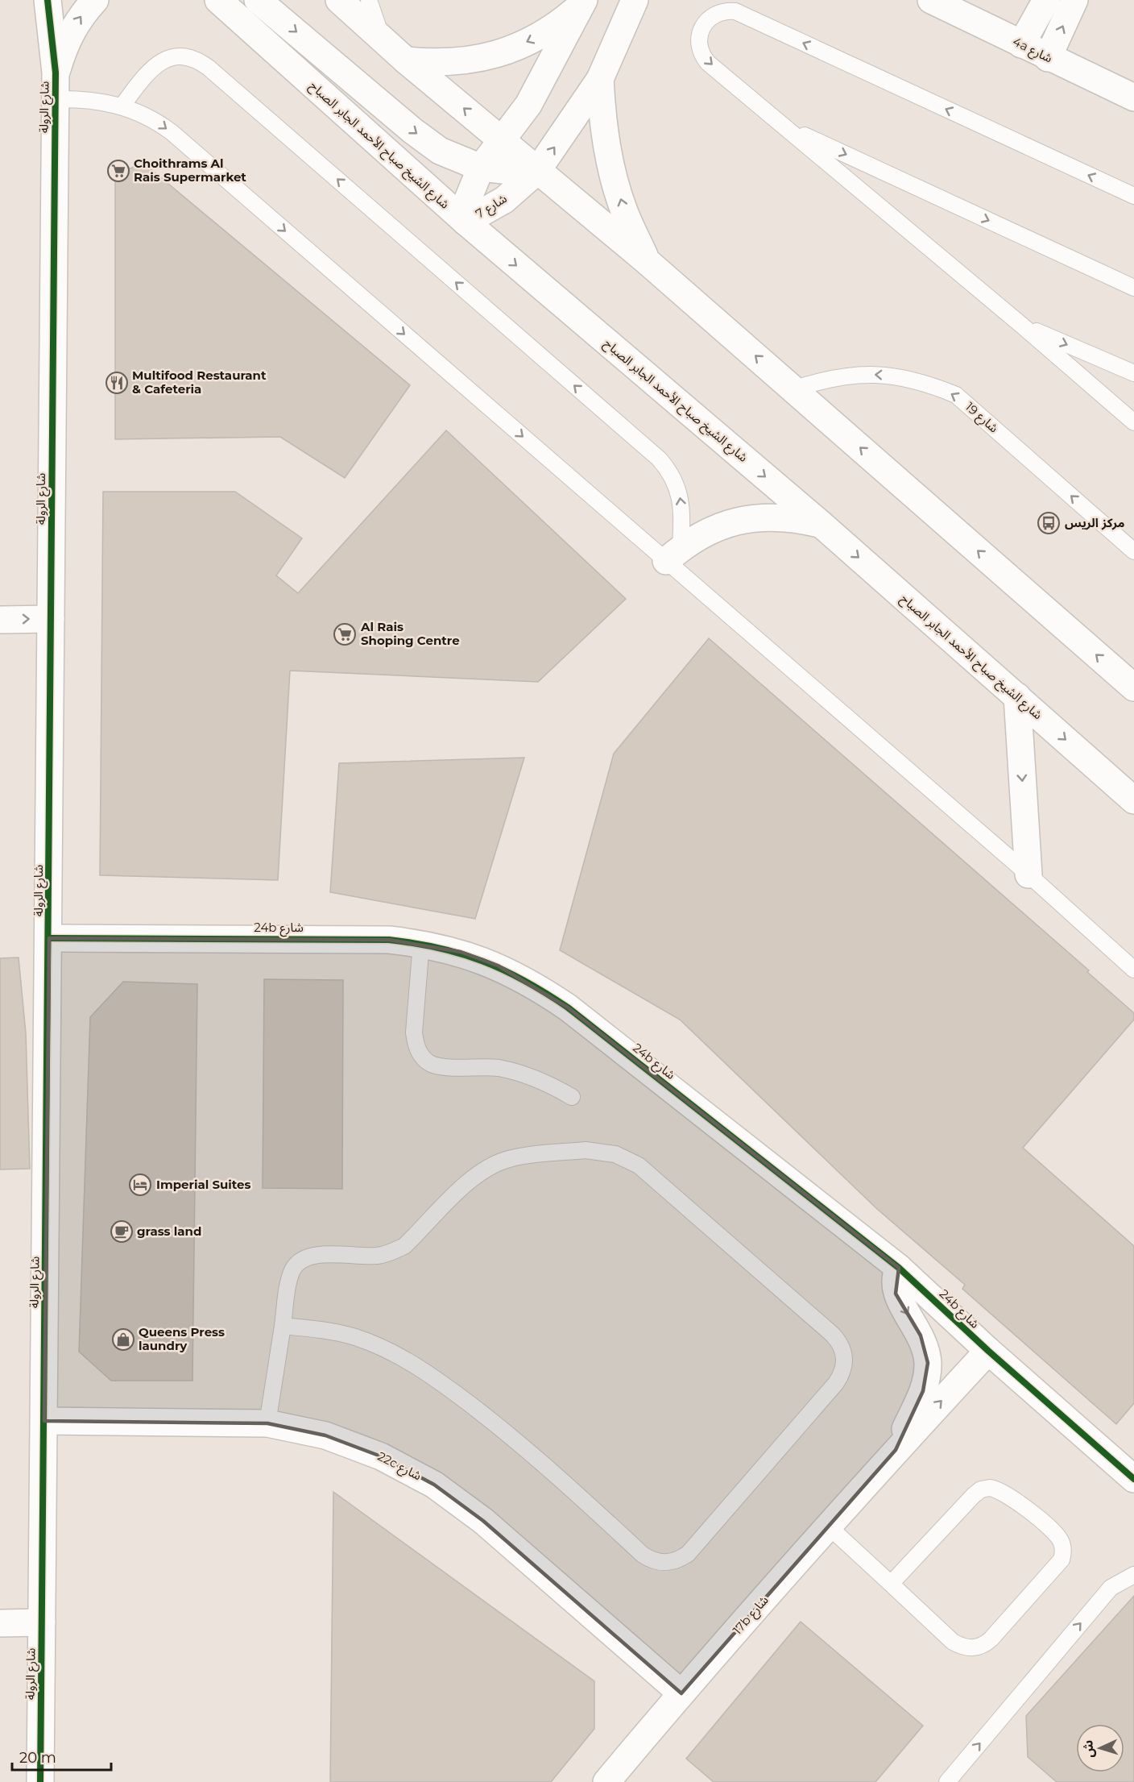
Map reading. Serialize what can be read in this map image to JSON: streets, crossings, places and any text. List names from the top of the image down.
{
  "streets": {
    "street": [
      "4a شارع",
      "شارع الرولة",
      "شارع الشيخ صباح الأحمد الجابر الصباح",
      "شارع 7",
      "24b شارع",
      "22c شارع",
      "17b شارع"
    ],
    "lane": ["شارع 19"]
  },
  "crossings": [
    ["شارع الرولة", "24b شارع"],
    ["شارع الرولة", "22c شارع"],
    ["شارع الشيخ صباح الأحمد الجابر الصباح", "شارع 7"],
    ["24b شارع", "17b شارع"],
    ["22c شارع", "17b شارع"]
  ],
  "places": {
    "supermarket": ["Choithrams Al Rais Supermarket", "Al Rais Shoping Centre"],
    "restaurant": ["Multifood Restaurant & Cafeteria"],
    "bus stop": ["مركز الريس"],
    "hotel": ["Imperial Suites"],
    "cafe": ["grass land"],
    "shop": ["Queens Press laundry"]
  },
  "scale_bar": "20 m",
  "north": "left"
}
